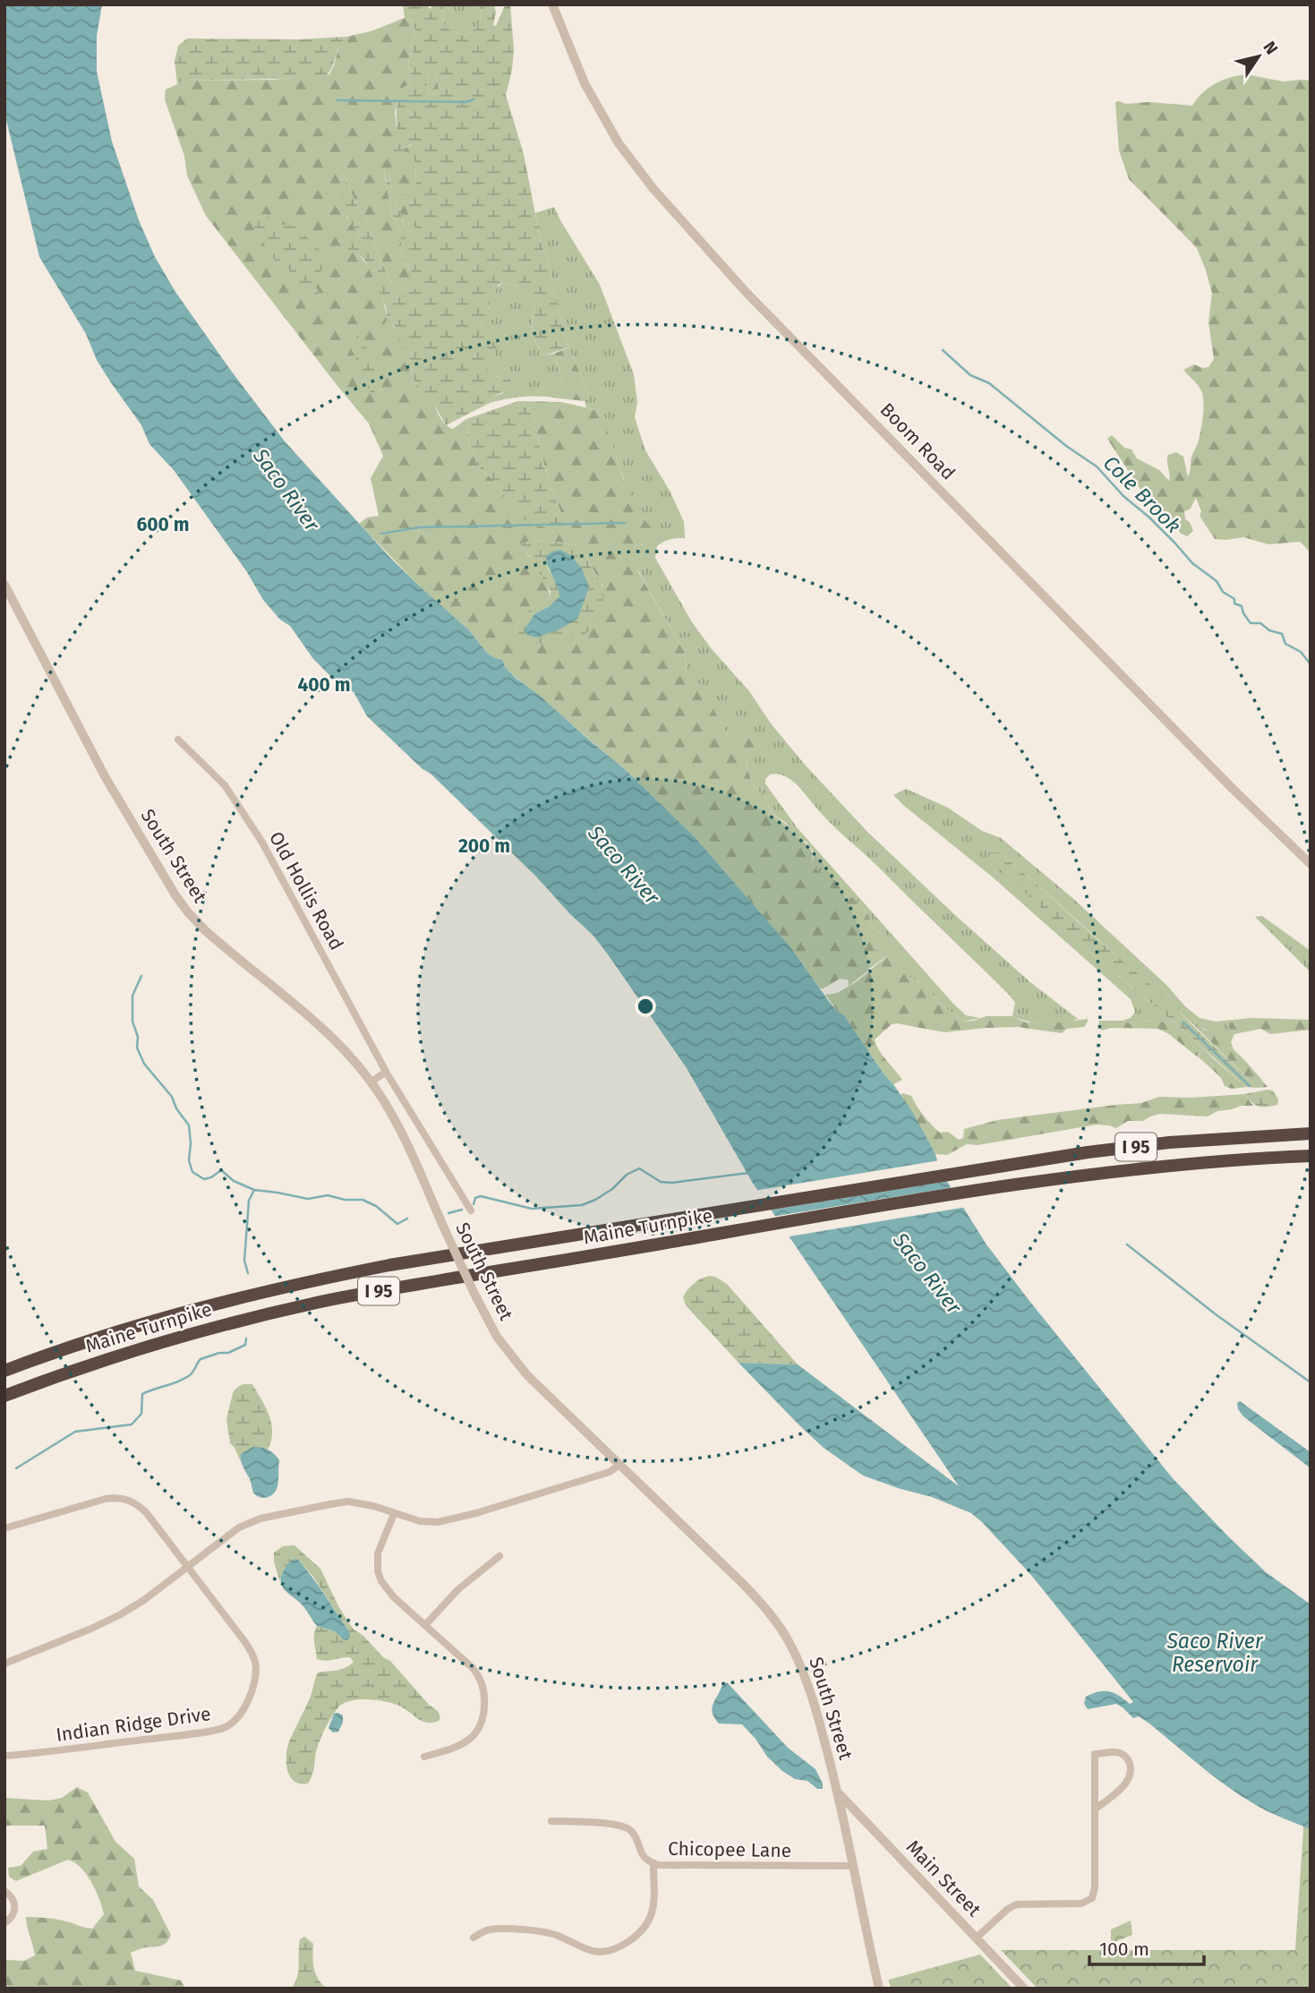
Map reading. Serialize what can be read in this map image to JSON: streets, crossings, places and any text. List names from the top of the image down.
{
  "streets": {
    "highway": ["I 95", "Maine Turnpike"],
    "street": [
      "Boom Road",
      "South Street",
      "Old Hollis Road",
      "Indian Ridge Drive",
      "Chicopee Lane",
      "Main Street"
    ]
  },
  "crossings": [
    ["South Street", "Chicopee Lane"],
    ["South Street", "Main Street"]
  ],
  "water": ["Saco River", "Cole Brook", "Saco River Reservoir"],
  "scale_bar": "100 m",
  "north": "top right",
  "rings": ["600 m", "400 m", "200 m"]
}
